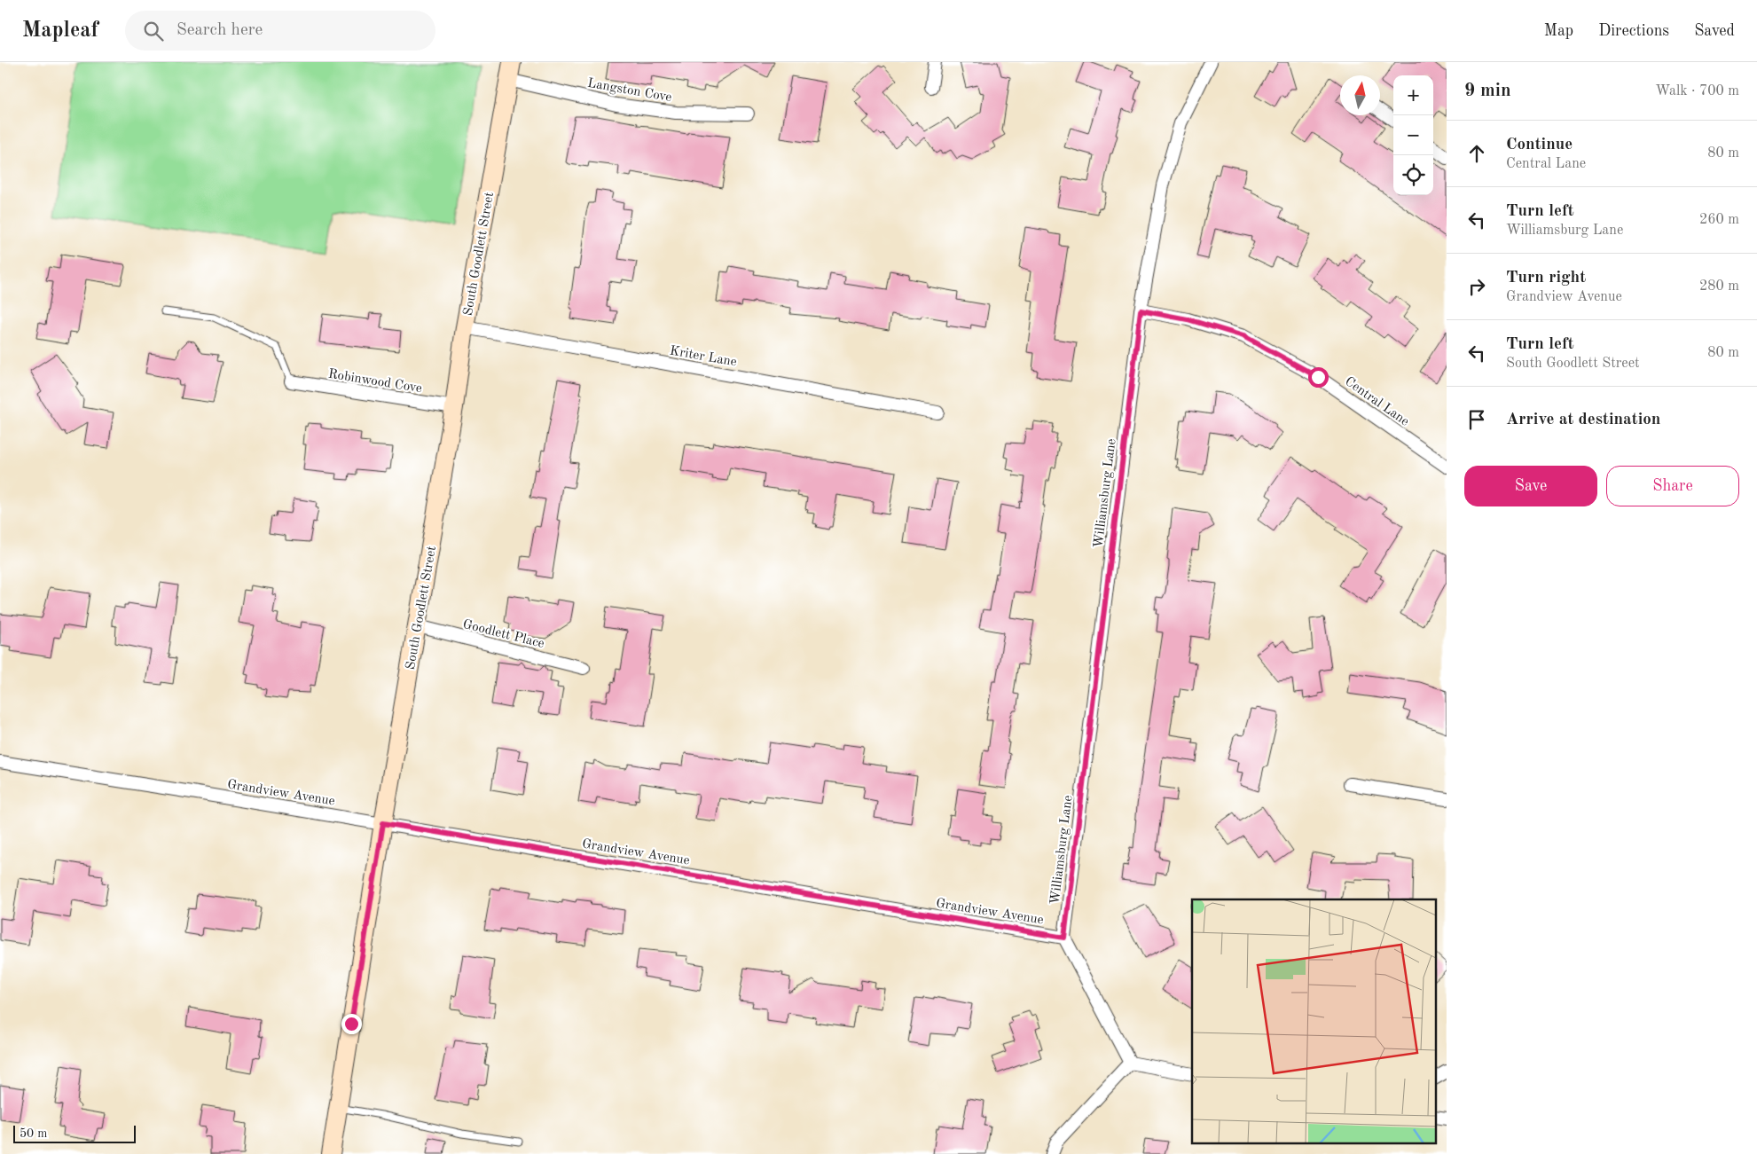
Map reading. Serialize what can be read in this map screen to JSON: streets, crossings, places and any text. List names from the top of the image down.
{
  "streets": {
    "main road": ["South Goodlett Street"],
    "street": [
      "Langston Cove",
      "Kriter Lane",
      "Robinwood Cove",
      "Central Lane",
      "Williamsburg Lane",
      "Goodlett Place",
      "Grandview Avenue"
    ]
  },
  "crossings": [
    ["Langston Cove", "South Goodlett Street"],
    ["South Goodlett Street", "Kriter Lane"],
    ["South Goodlett Street", "Robinwood Cove"],
    ["South Goodlett Street", "Goodlett Place"],
    ["South Goodlett Street", "Grandview Avenue"],
    ["Central Lane", "Williamsburg Lane"],
    ["Williamsburg Lane", "Grandview Avenue"]
  ],
  "scale_bar": "50 m",
  "north": "top",
  "page": {
    "header": "Mapleaf",
    "search": "Search here",
    "nav": ["Map", "Directions", "Saved"],
    "heading": ["9 min", "Walk · 700 m"],
    "map_buttons": ["+", "−"],
    "list": [
      ["Continue", "Central Lane", "80 m"],
      ["Turn left", "Williamsburg Lane", "260 m"],
      ["Turn right", "Grandview Avenue", "280 m"],
      ["Turn left", "South Goodlett Street", "80 m"],
      "Arrive at destination"
    ],
    "buttons": ["Save", "Share"],
    "scale": "50 m"
  }
}
